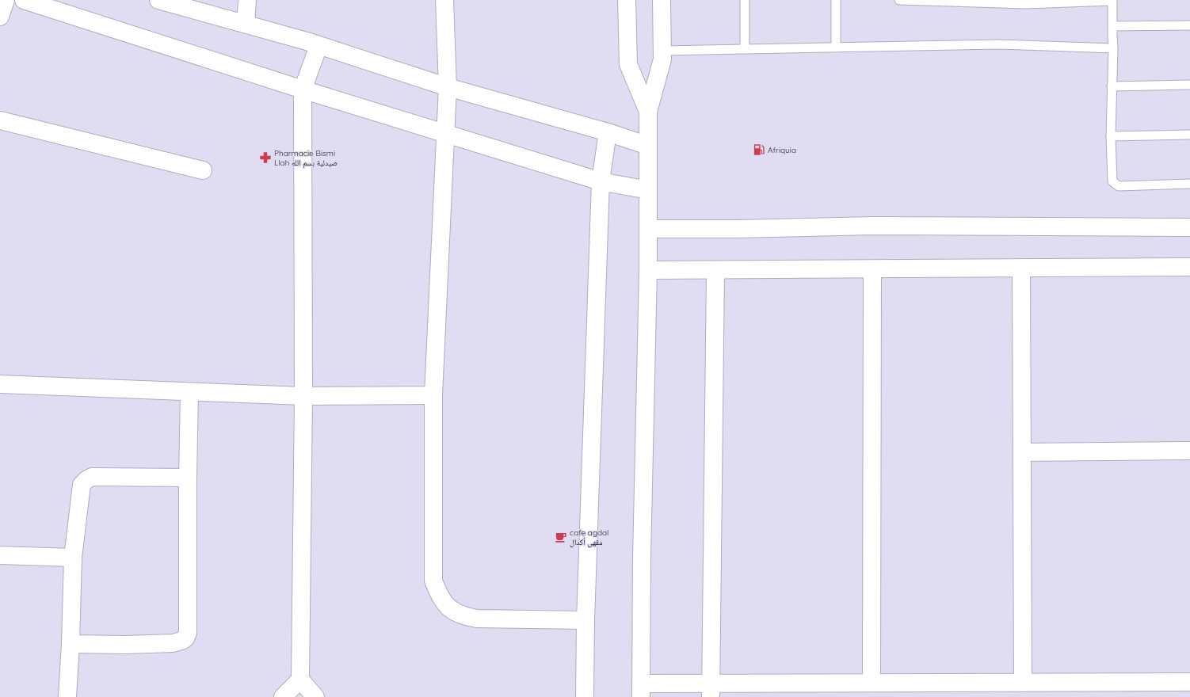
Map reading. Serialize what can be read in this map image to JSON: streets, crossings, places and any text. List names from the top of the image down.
{
  "places": {
    "fuel station": ["Afriquia"],
    "pharmacy": ["Pharmacie Bismi Llah صيدلية بسم الله"],
    "cafe": ["cafe agdal مقهى أكدال"]
  }
}
